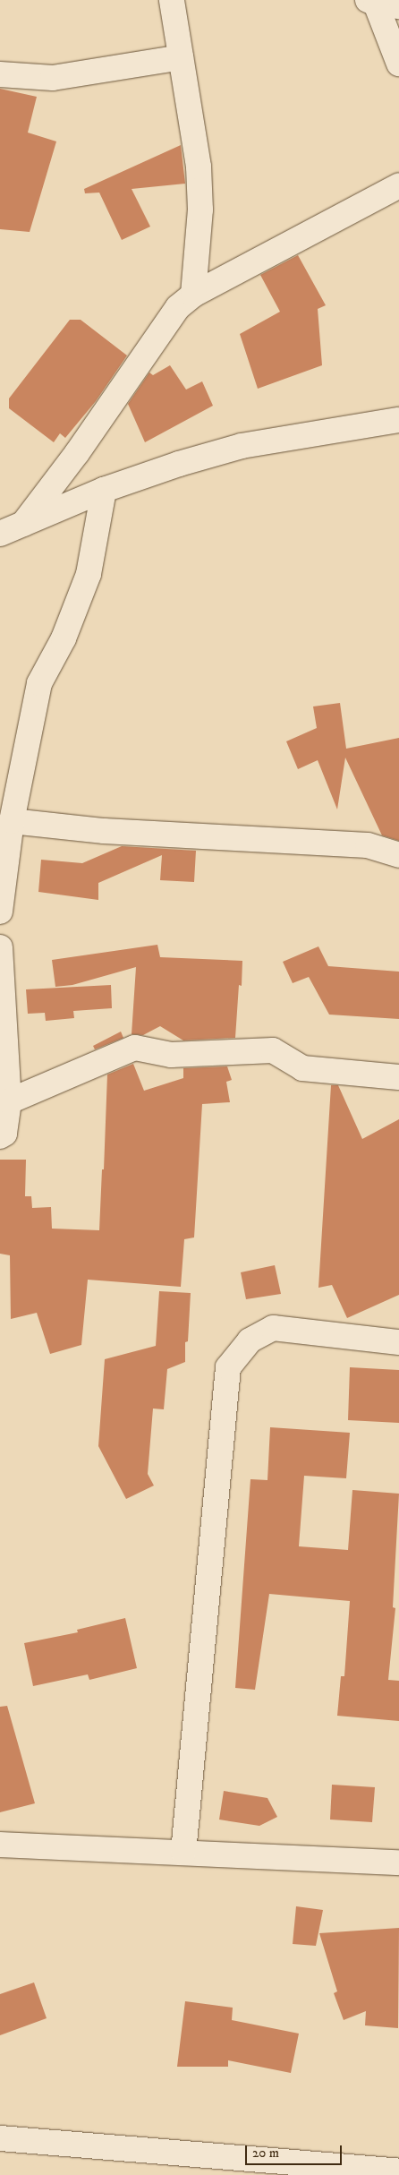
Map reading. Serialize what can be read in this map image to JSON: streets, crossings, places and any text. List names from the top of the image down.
{
  "scale_bar": "20 m"
}
